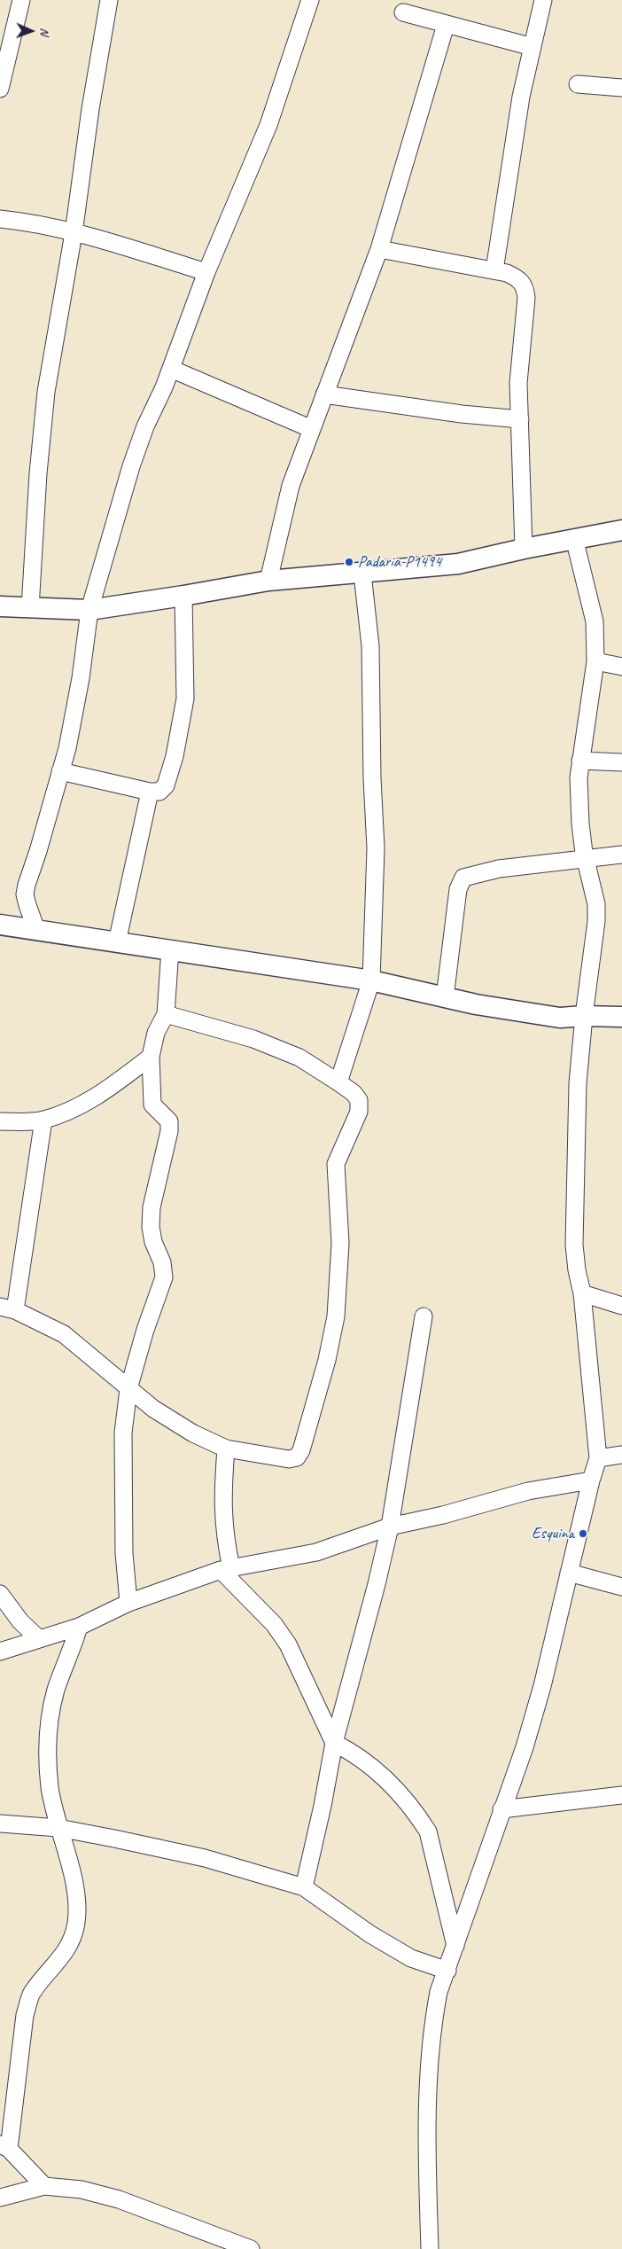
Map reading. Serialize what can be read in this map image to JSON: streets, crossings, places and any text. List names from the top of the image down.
{
  "places": ["Padaria-P1494", "Esquina"],
  "north": "right"
}
